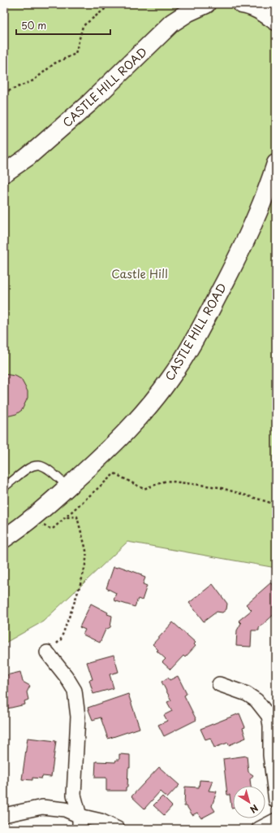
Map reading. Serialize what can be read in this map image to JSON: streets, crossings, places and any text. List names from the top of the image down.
{
  "streets": {
    "main road": ["CASTLE HILL ROAD"]
  },
  "parks": ["Castle Hill"],
  "scale_bar": "50 m",
  "north": "bottom right"
}
